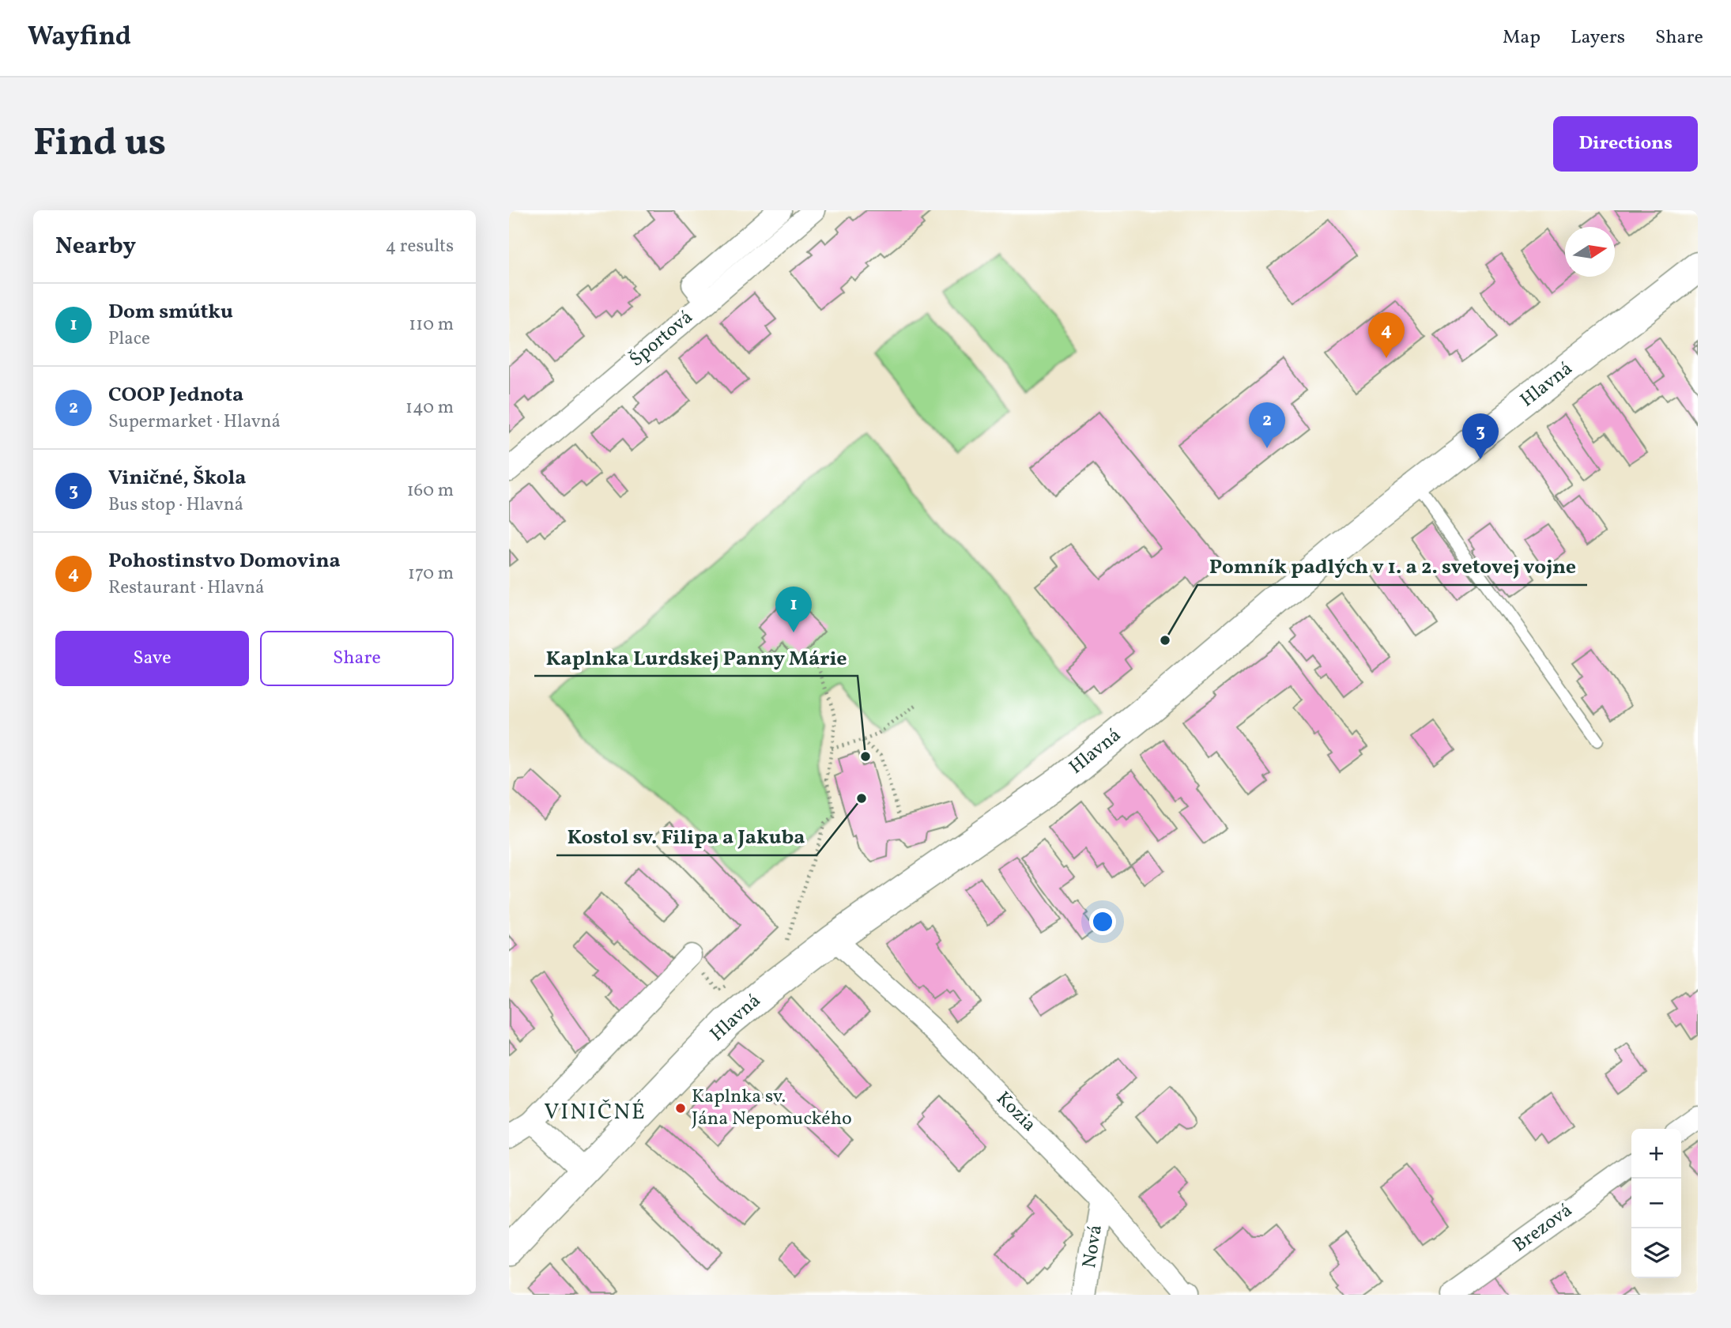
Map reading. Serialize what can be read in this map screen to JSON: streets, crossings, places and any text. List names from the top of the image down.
{
  "streets": {
    "main road": ["Hlavná"],
    "street": [
      "Športová",
      "Kozia",
      "Brezová",
      "Nová"
    ]
  },
  "crossings": [
    ["Hlavná", "Kozia"],
    ["Kozia", "Nová"]
  ],
  "districts": ["VINIČNÉ"],
  "places": [
    "Pomník padlých v 1. a 2. svetovej vojne",
    "Kaplnka Lurdskej Panny Márie",
    "Kostol sv. Filipa a Jakuba",
    "Kaplnka sv. Jána Nepomuckého"
  ],
  "north": "right",
  "page": {
    "header": "Wayfind",
    "nav": ["Map", "Layers", "Share"],
    "buttons": [
      "Directions",
      ["Save", "Share"]
    ],
    "title": "Find us",
    "heading": ["Nearby", "4 results"],
    "list": [
      {
        "mark": "1",
        "name": "Dom smútku",
        "note": "Place",
        "value": "110 m"
      },
      {
        "mark": "2",
        "name": "COOP Jednota",
        "note": "Supermarket · Hlavná",
        "value": "140 m"
      },
      {
        "mark": "3",
        "name": "Viničné, Škola",
        "note": "Bus stop · Hlavná",
        "value": "160 m"
      },
      {
        "mark": "4",
        "name": "Pohostinstvo Domovina",
        "note": "Restaurant · Hlavná",
        "value": "170 m"
      }
    ],
    "pins": [
      "4",
      "2",
      "3",
      "1"
    ],
    "map_buttons": ["+", "−"]
  }
}
